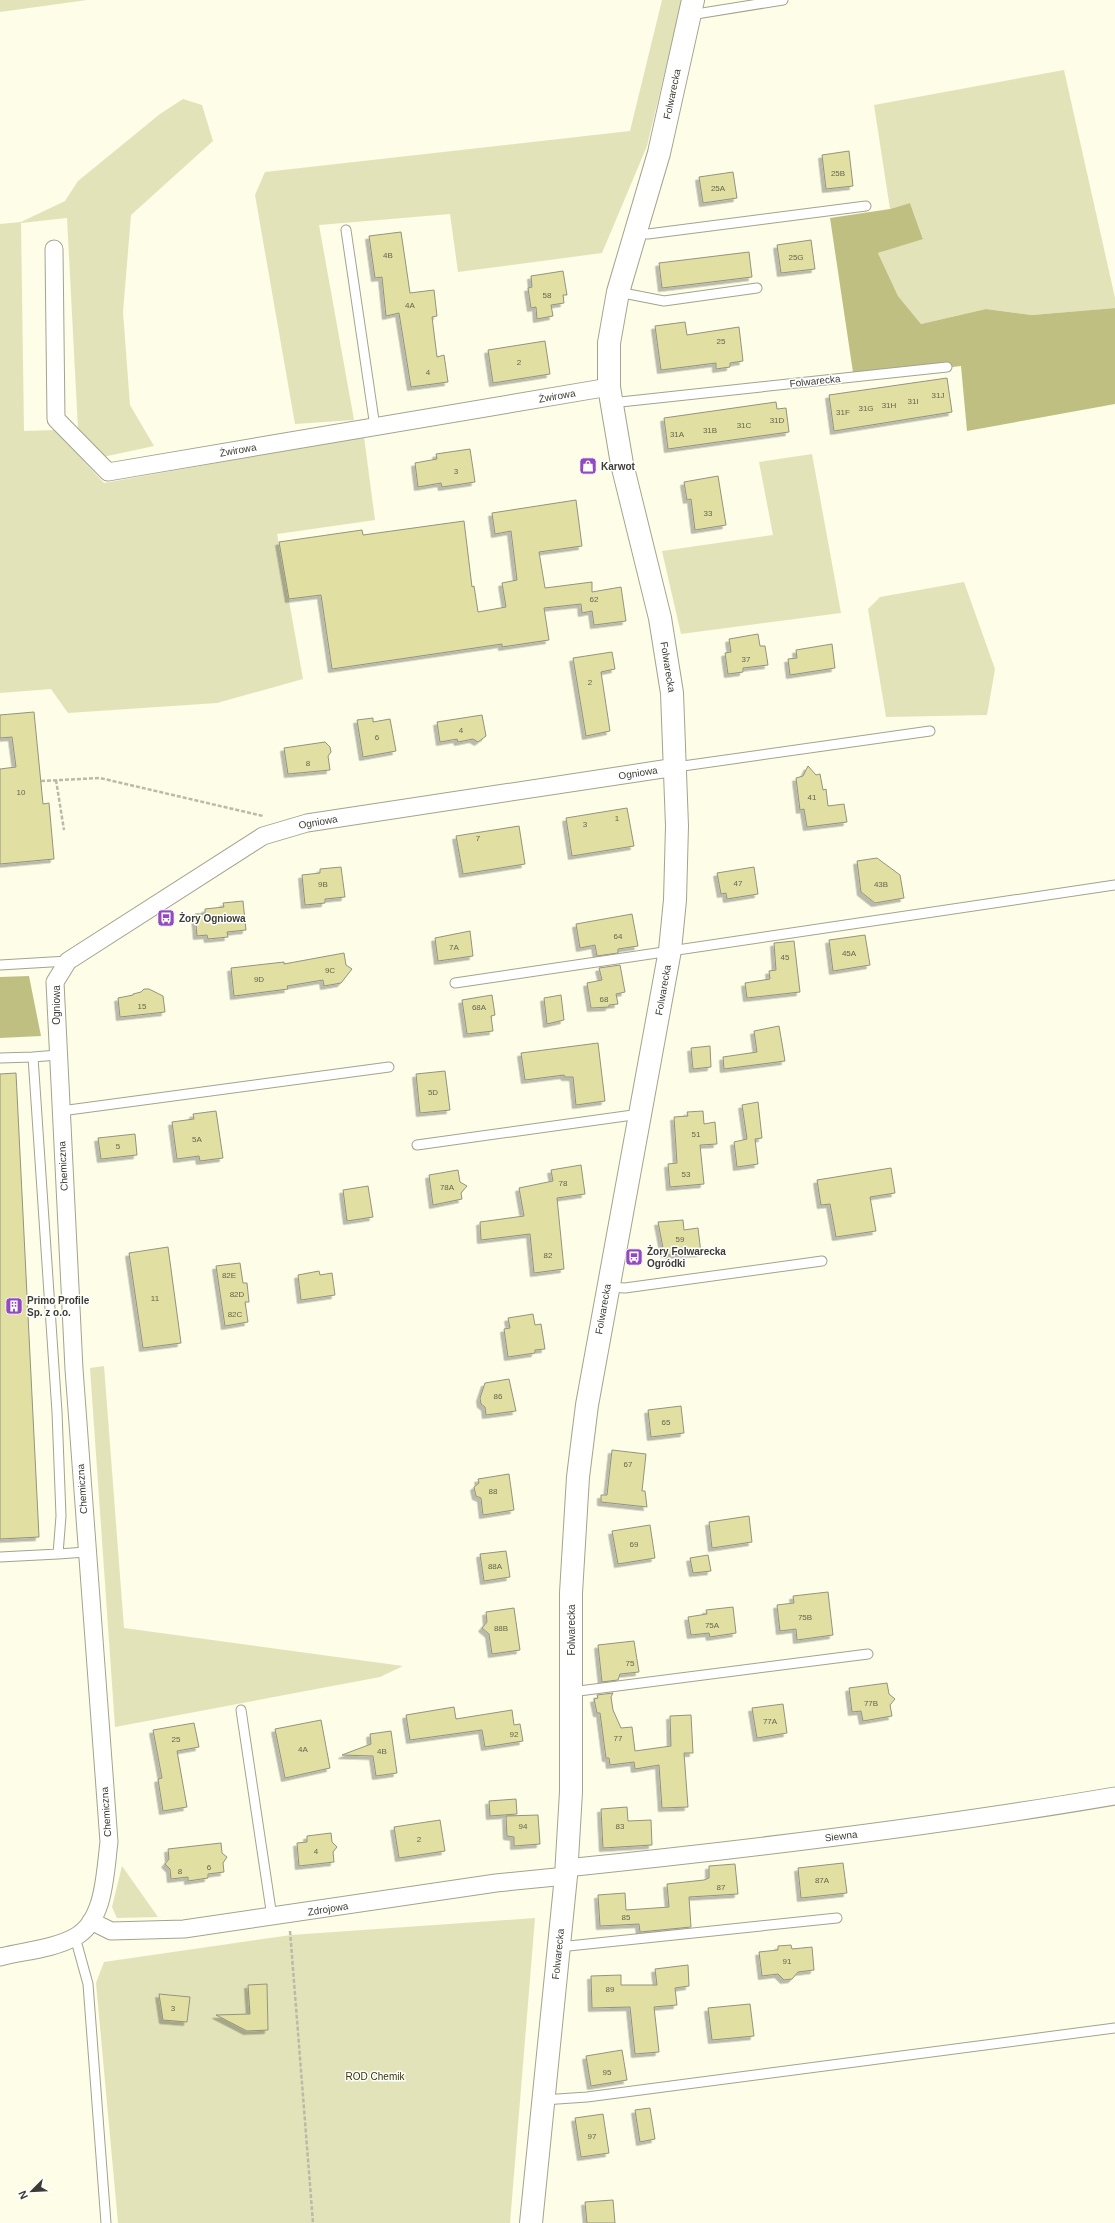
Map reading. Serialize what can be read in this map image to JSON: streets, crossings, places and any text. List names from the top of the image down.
{
  "streets": {
    "street": [
      "Folwarecka",
      "Żwirowa",
      "Ogniowa",
      "Chemiczna",
      "Siewna",
      "Zdrojowa"
    ]
  },
  "crossings": [
    ["Folwarecka", "Żwirowa"],
    ["Folwarecka", "Ogniowa"],
    ["Folwarecka", "Siewna"],
    ["Folwarecka", "Zdrojowa"],
    ["Ogniowa", "Chemiczna"],
    ["Chemiczna", "Zdrojowa"],
    ["Siewna", "Zdrojowa"]
  ],
  "parks": ["ROD Chemik"],
  "places": {
    "shop": ["Karwot"],
    "bus stop": ["Żory Ogniowa", "Żory Folwarecka Ogródki"],
    "building": ["Primo Profile Sp. z o.o."]
  },
  "house_numbers": [
    "25B",
    "25A",
    "4B",
    "25G",
    "58",
    "4A",
    "25",
    "2",
    "4",
    "31J",
    "31I",
    "31H",
    "31G",
    "31F",
    "31D",
    "31C",
    "31B",
    "31A",
    "3",
    "33",
    "62",
    "37",
    "2",
    "4",
    "6",
    "8",
    "10",
    "41",
    "1",
    "3",
    "7",
    "47",
    "9B",
    "43B",
    "64",
    "7A",
    "45A",
    "45",
    "9C",
    "9D",
    "68",
    "15",
    "68A",
    "5D",
    "51",
    "5A",
    "5",
    "53",
    "78",
    "78A",
    "59",
    "82",
    "82E",
    "82D",
    "11",
    "82C",
    "86",
    "65",
    "67",
    "88",
    "69",
    "88A",
    "75B",
    "75A",
    "88B",
    "75",
    "77B",
    "77A",
    "92",
    "77",
    "25",
    "4A",
    "4B",
    "94",
    "83",
    "2",
    "4",
    "6",
    "8",
    "87A",
    "87",
    "85",
    "91",
    "89",
    "3",
    "95",
    "97"
  ],
  "north": "bottom left"
}
